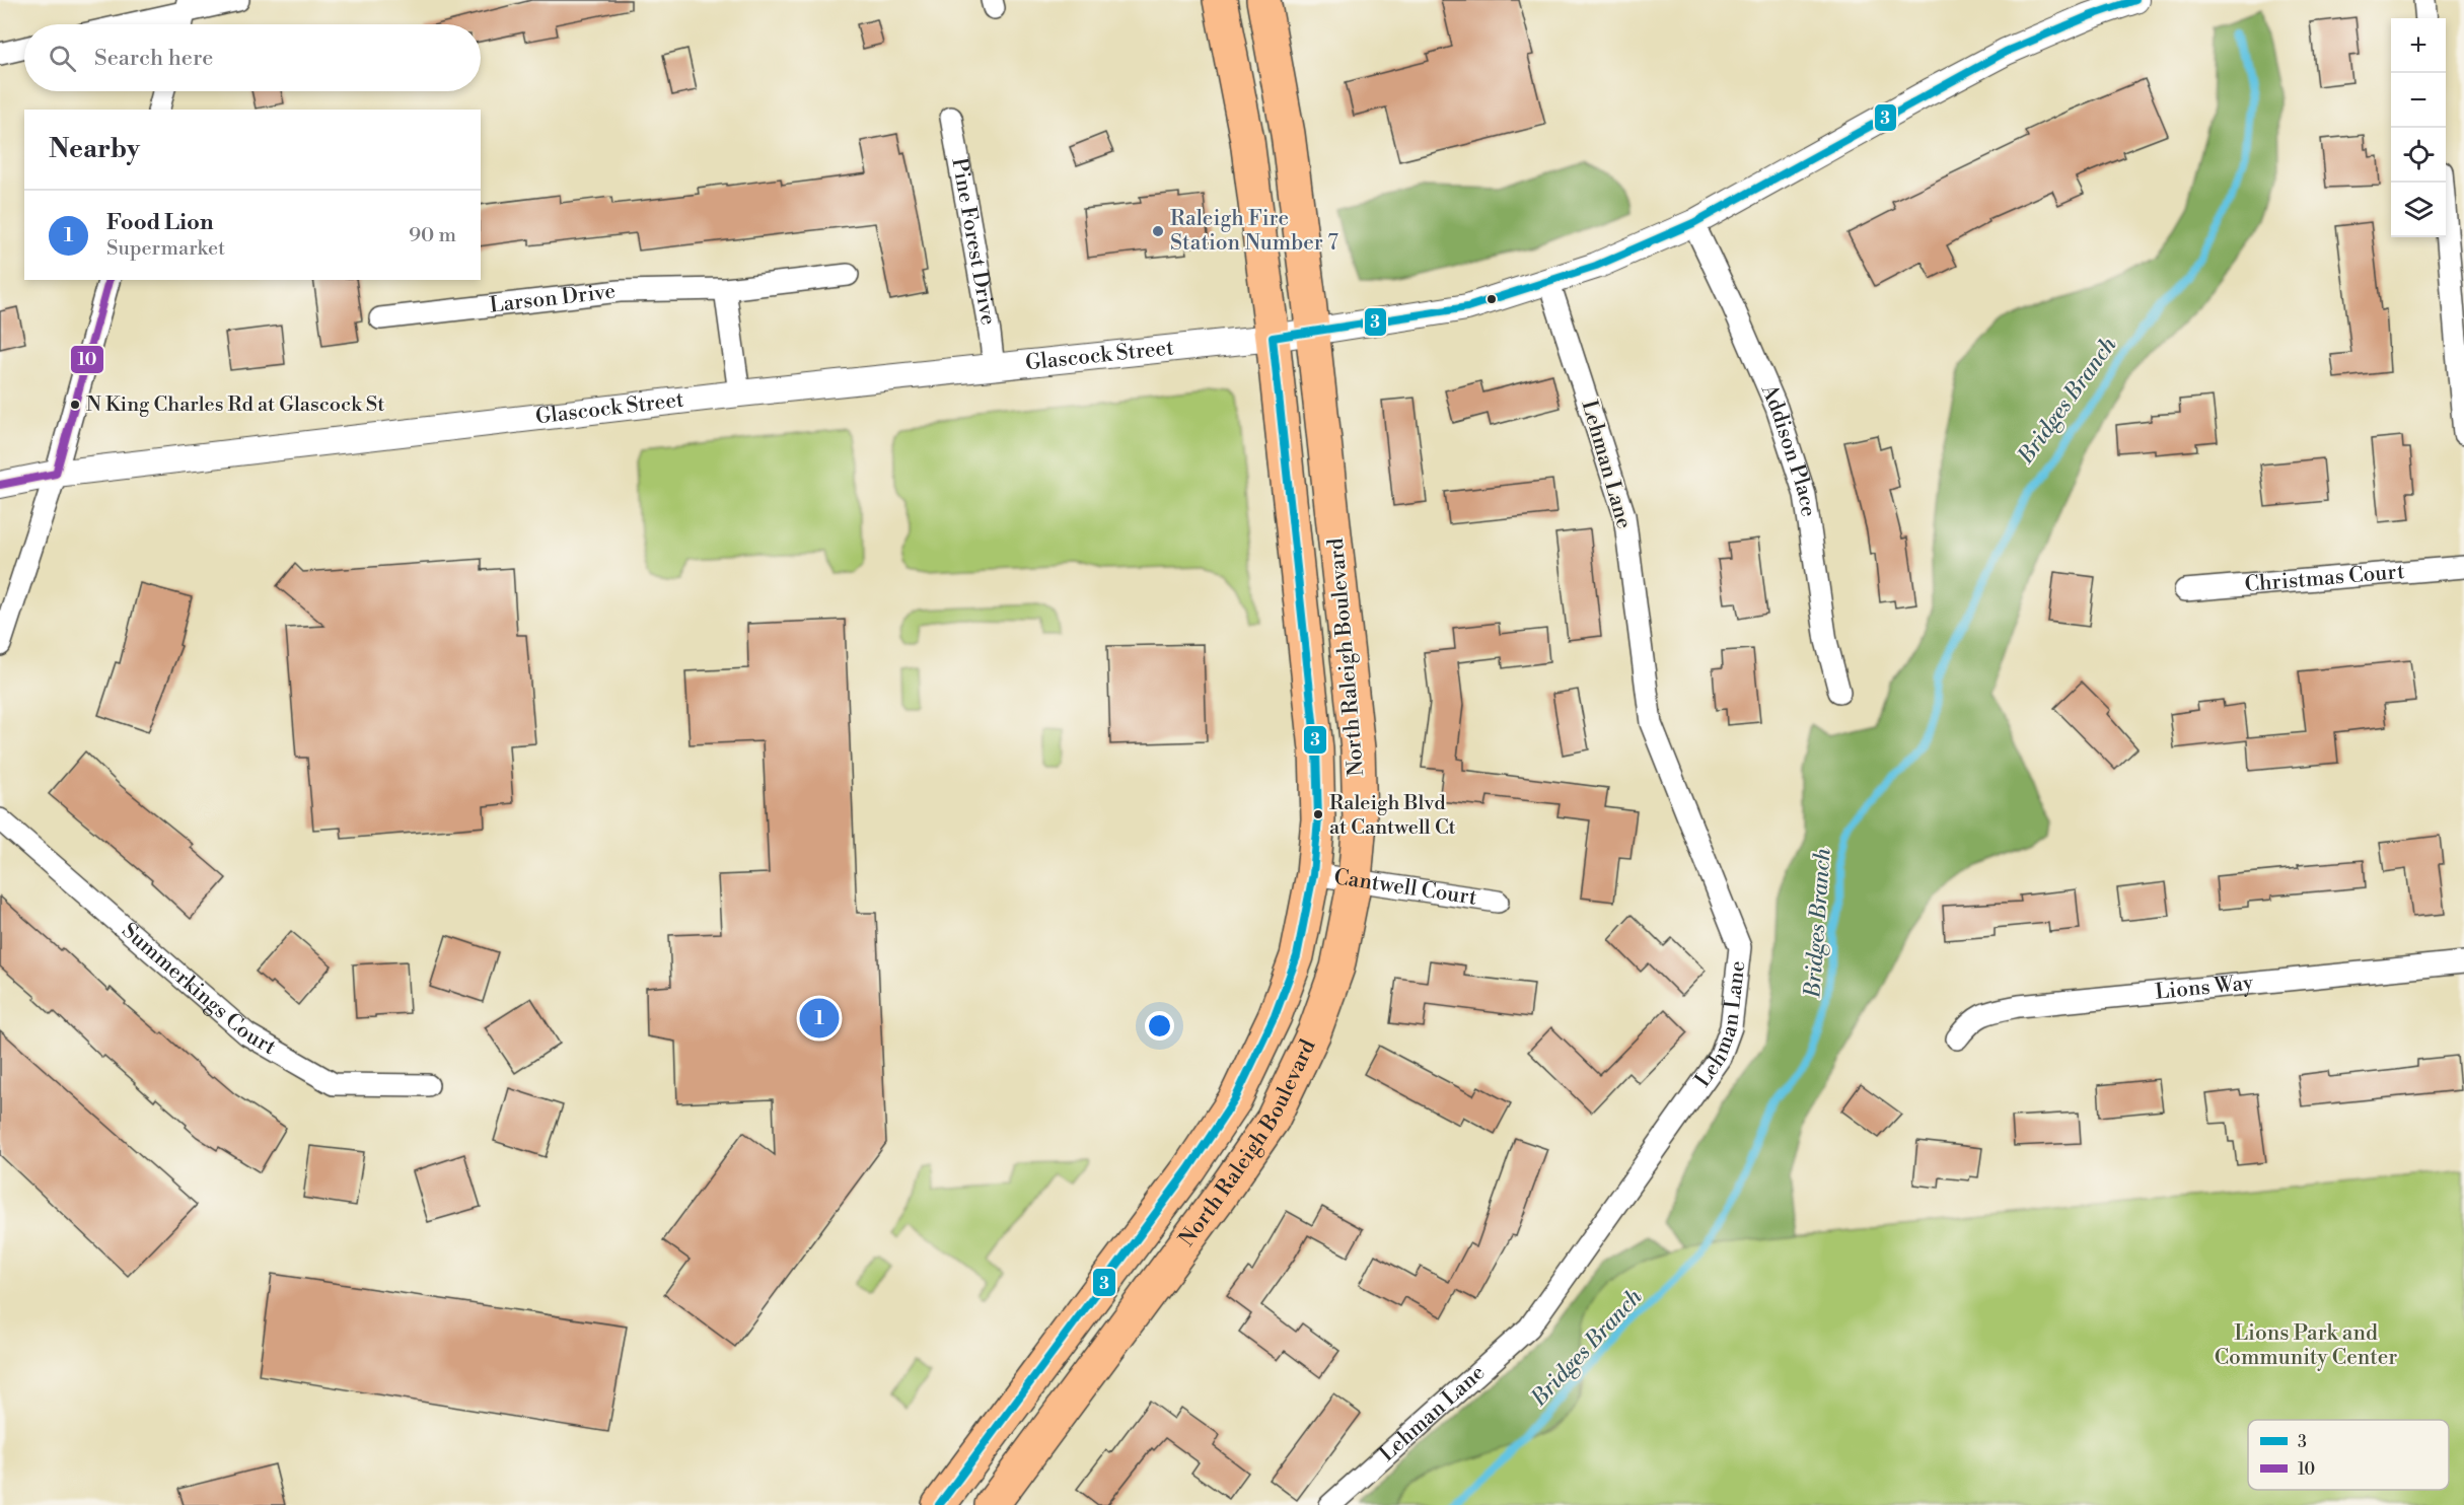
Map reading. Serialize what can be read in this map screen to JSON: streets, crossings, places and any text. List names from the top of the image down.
{
  "streets": {
    "main road": ["North Raleigh Boulevard"],
    "street": [
      "Pine Forest Drive",
      "Larson Drive",
      "Glascock Street",
      "Addison Place",
      "Lehman Lane",
      "Christmas Court",
      "Cantwell Court",
      "Lions Way",
      "Summerkings Court"
    ]
  },
  "crossings": [
    ["Pine Forest Drive", "Glascock Street"],
    ["Glascock Street", "Addison Place"],
    ["Glascock Street", "Lehman Lane"],
    ["Glascock Street", "North Raleigh Boulevard"],
    ["North Raleigh Boulevard", "Cantwell Court"]
  ],
  "water": ["Bridges Branch"],
  "parks": ["Lions Park and Community Center"],
  "places": ["Raleigh Fire Station Number 7", "N King Charles Rd at Glascock St", "Raleigh Blvd at Cantwell Ct"],
  "lines": ["transit line 3", "transit line 10"],
  "legend": ["3", "10"],
  "page": {
    "map_buttons": ["+", "−"],
    "search": "Search here",
    "heading": "Nearby",
    "list": [
      {
        "mark": "1",
        "name": "Food Lion",
        "note": "Supermarket",
        "value": "90 m"
      }
    ],
    "pins": "1"
  }
}
